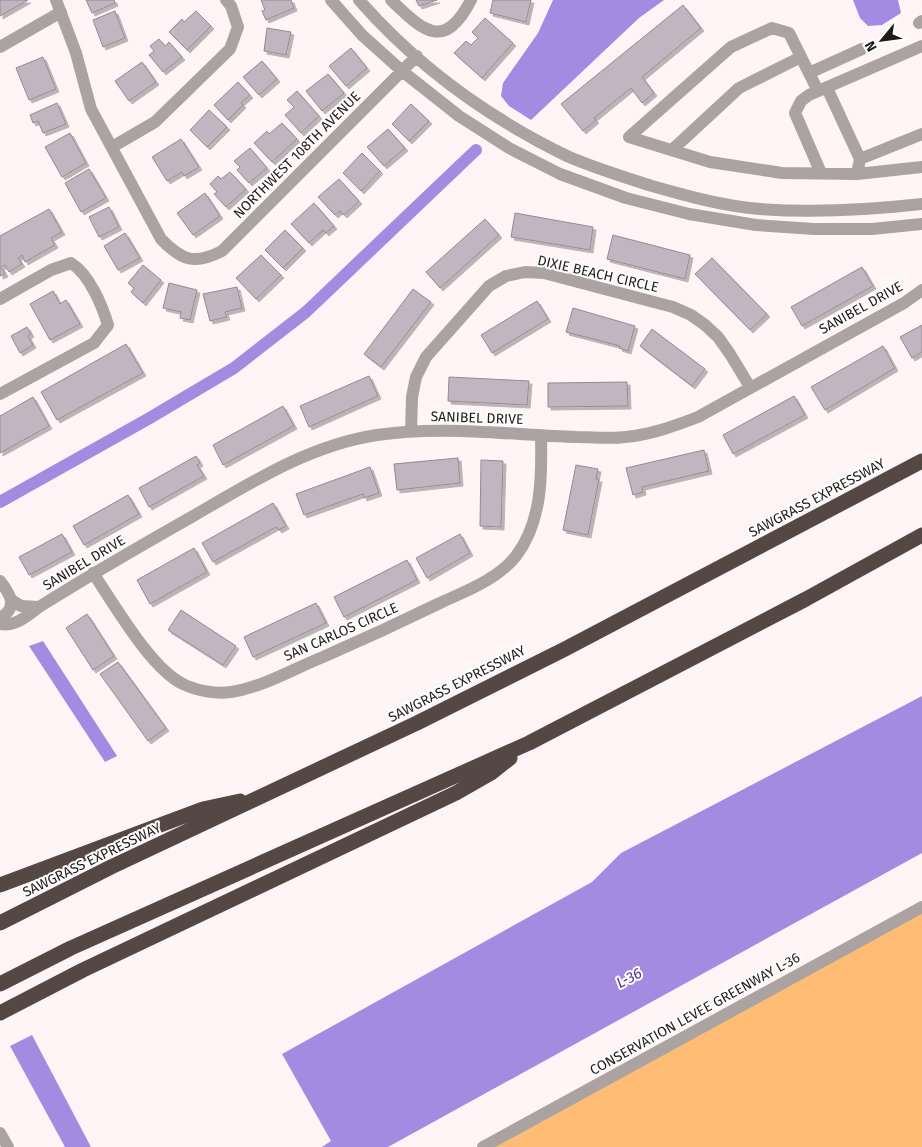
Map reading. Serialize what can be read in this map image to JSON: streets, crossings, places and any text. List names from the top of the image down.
{
  "streets": {
    "highway": ["SAWGRASS EXPRESSWAY"],
    "street": [
      "NORTHWEST 108TH AVENUE",
      "DIXIE BEACH CIRCLE",
      "SANIBEL DRIVE",
      "SAN CARLOS CIRCLE",
      "CONSERVATION LEVEE GREENWAY L-36"
    ]
  },
  "crossings": [
    ["DIXIE BEACH CIRCLE", "SANIBEL DRIVE"],
    ["SANIBEL DRIVE", "SAN CARLOS CIRCLE"]
  ],
  "water": ["L-36"],
  "north": "bottom left"
}
